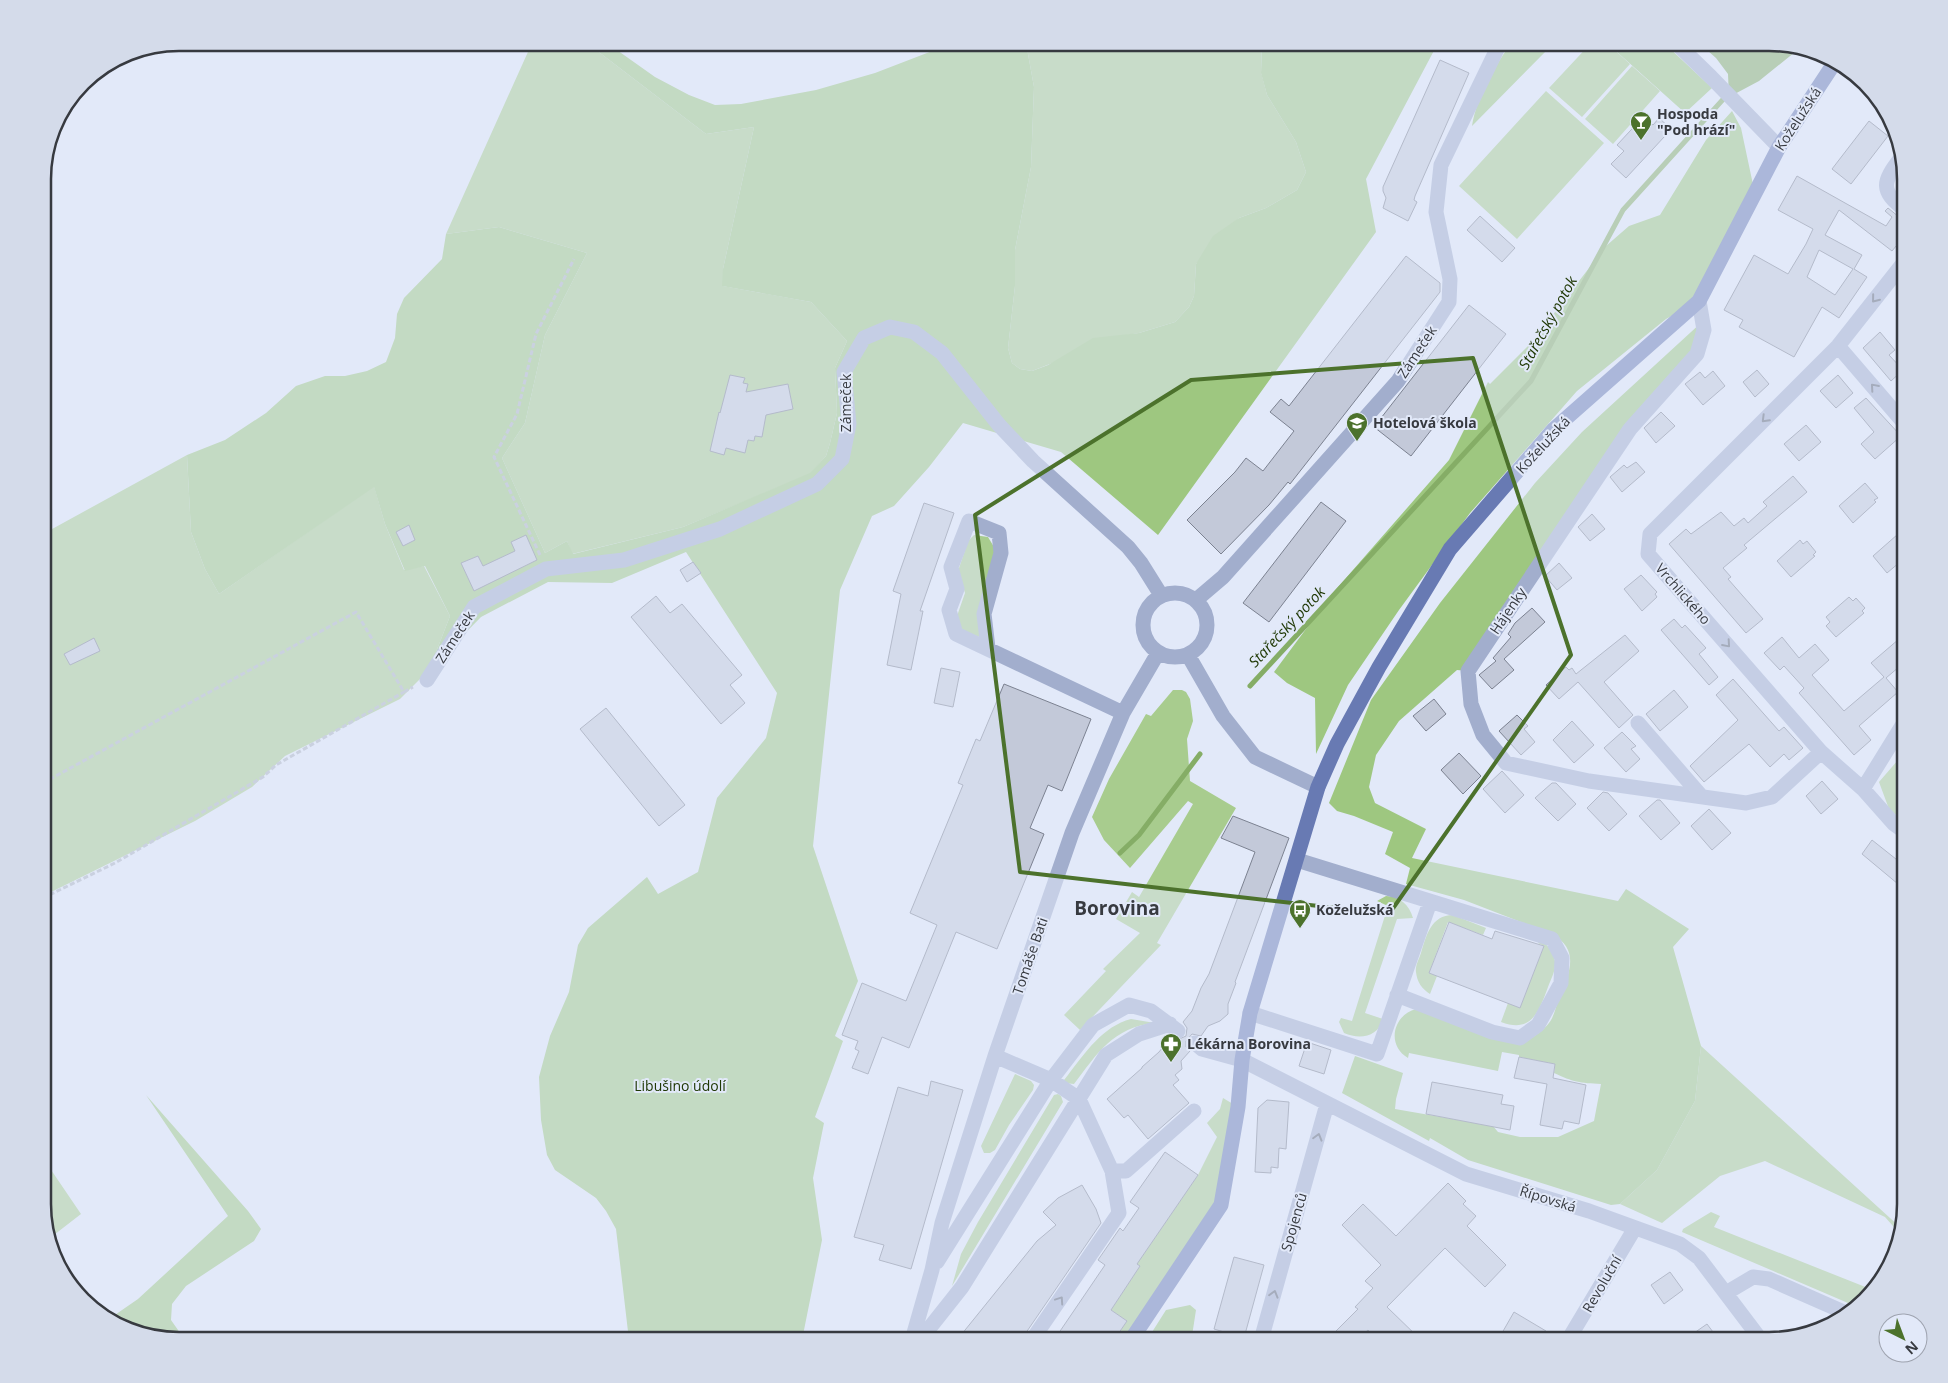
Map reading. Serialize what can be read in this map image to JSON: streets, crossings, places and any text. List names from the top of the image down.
{
  "streets": {
    "main road": ["Koželužská"],
    "street": [
      "Zámeček",
      "Vrchlického",
      "Hájenky",
      "Tomáše Bati",
      "Řípovská",
      "Spojenců",
      "Revoluční"
    ]
  },
  "crossings": [
    ["Koželužská", "Hájenky"],
    ["Koželužská", "Řípovská"],
    ["Zámeček", "Tomáše Bati"],
    ["Vrchlického", "Hájenky"],
    ["Řípovská", "Spojenců"],
    ["Řípovská", "Revoluční"]
  ],
  "one_way": ["Spojenců"],
  "districts": ["Borovina"],
  "water": ["Stařečský potok"],
  "parks": ["Libušino údolí"],
  "places": {
    "bar": ["Hospoda \"Pod hrází\""],
    "school or university": ["Hotelová škola"],
    "bus stop": ["Koželužská"],
    "pharmacy": ["Lékárna Borovina"]
  },
  "north": "bottom right"
}
